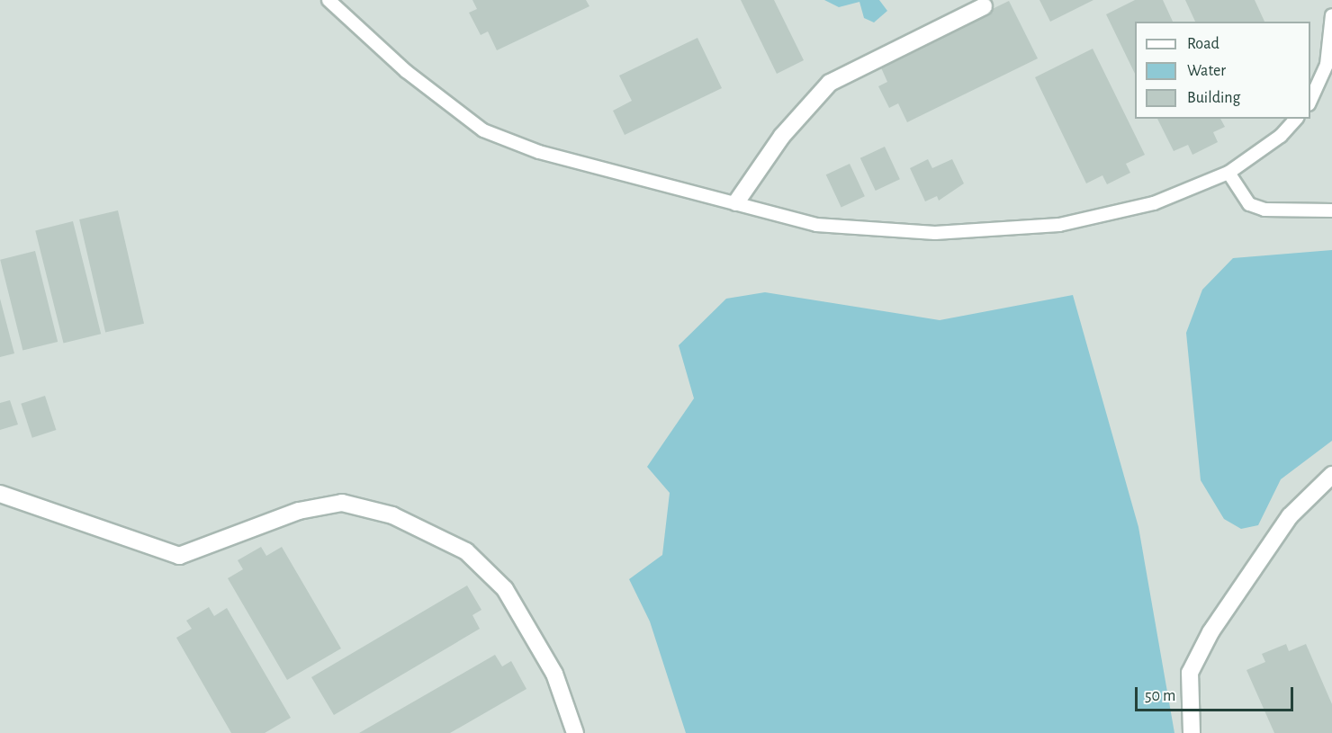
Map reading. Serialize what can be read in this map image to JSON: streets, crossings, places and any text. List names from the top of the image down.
{
  "legend": ["Road", "Water", "Building"],
  "scale_bar": "50 m"
}
